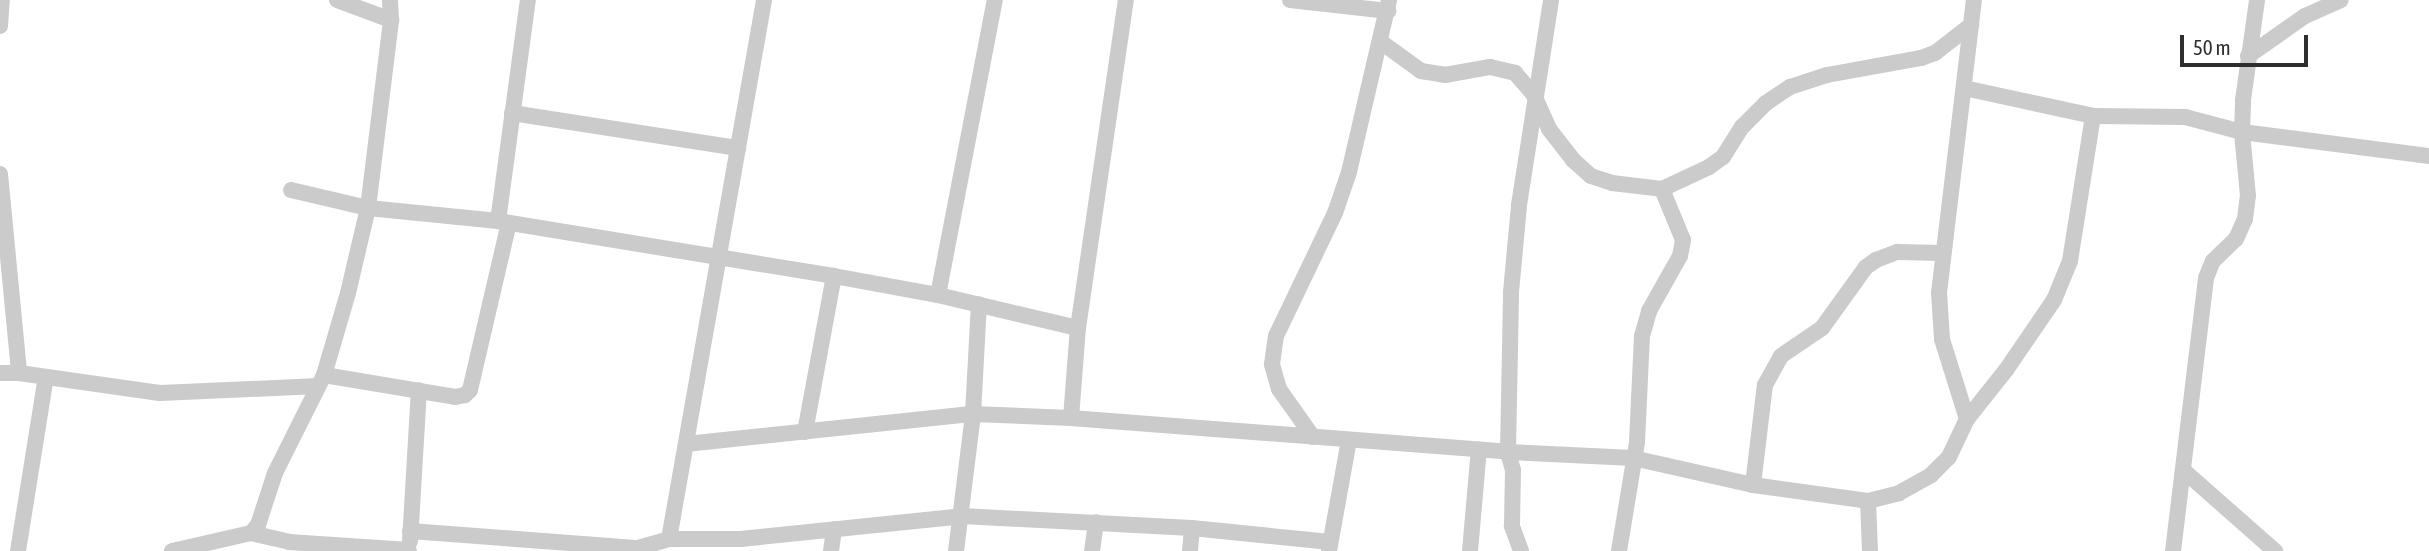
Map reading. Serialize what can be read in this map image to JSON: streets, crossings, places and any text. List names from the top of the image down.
{
  "scale_bar": "50 m"
}
